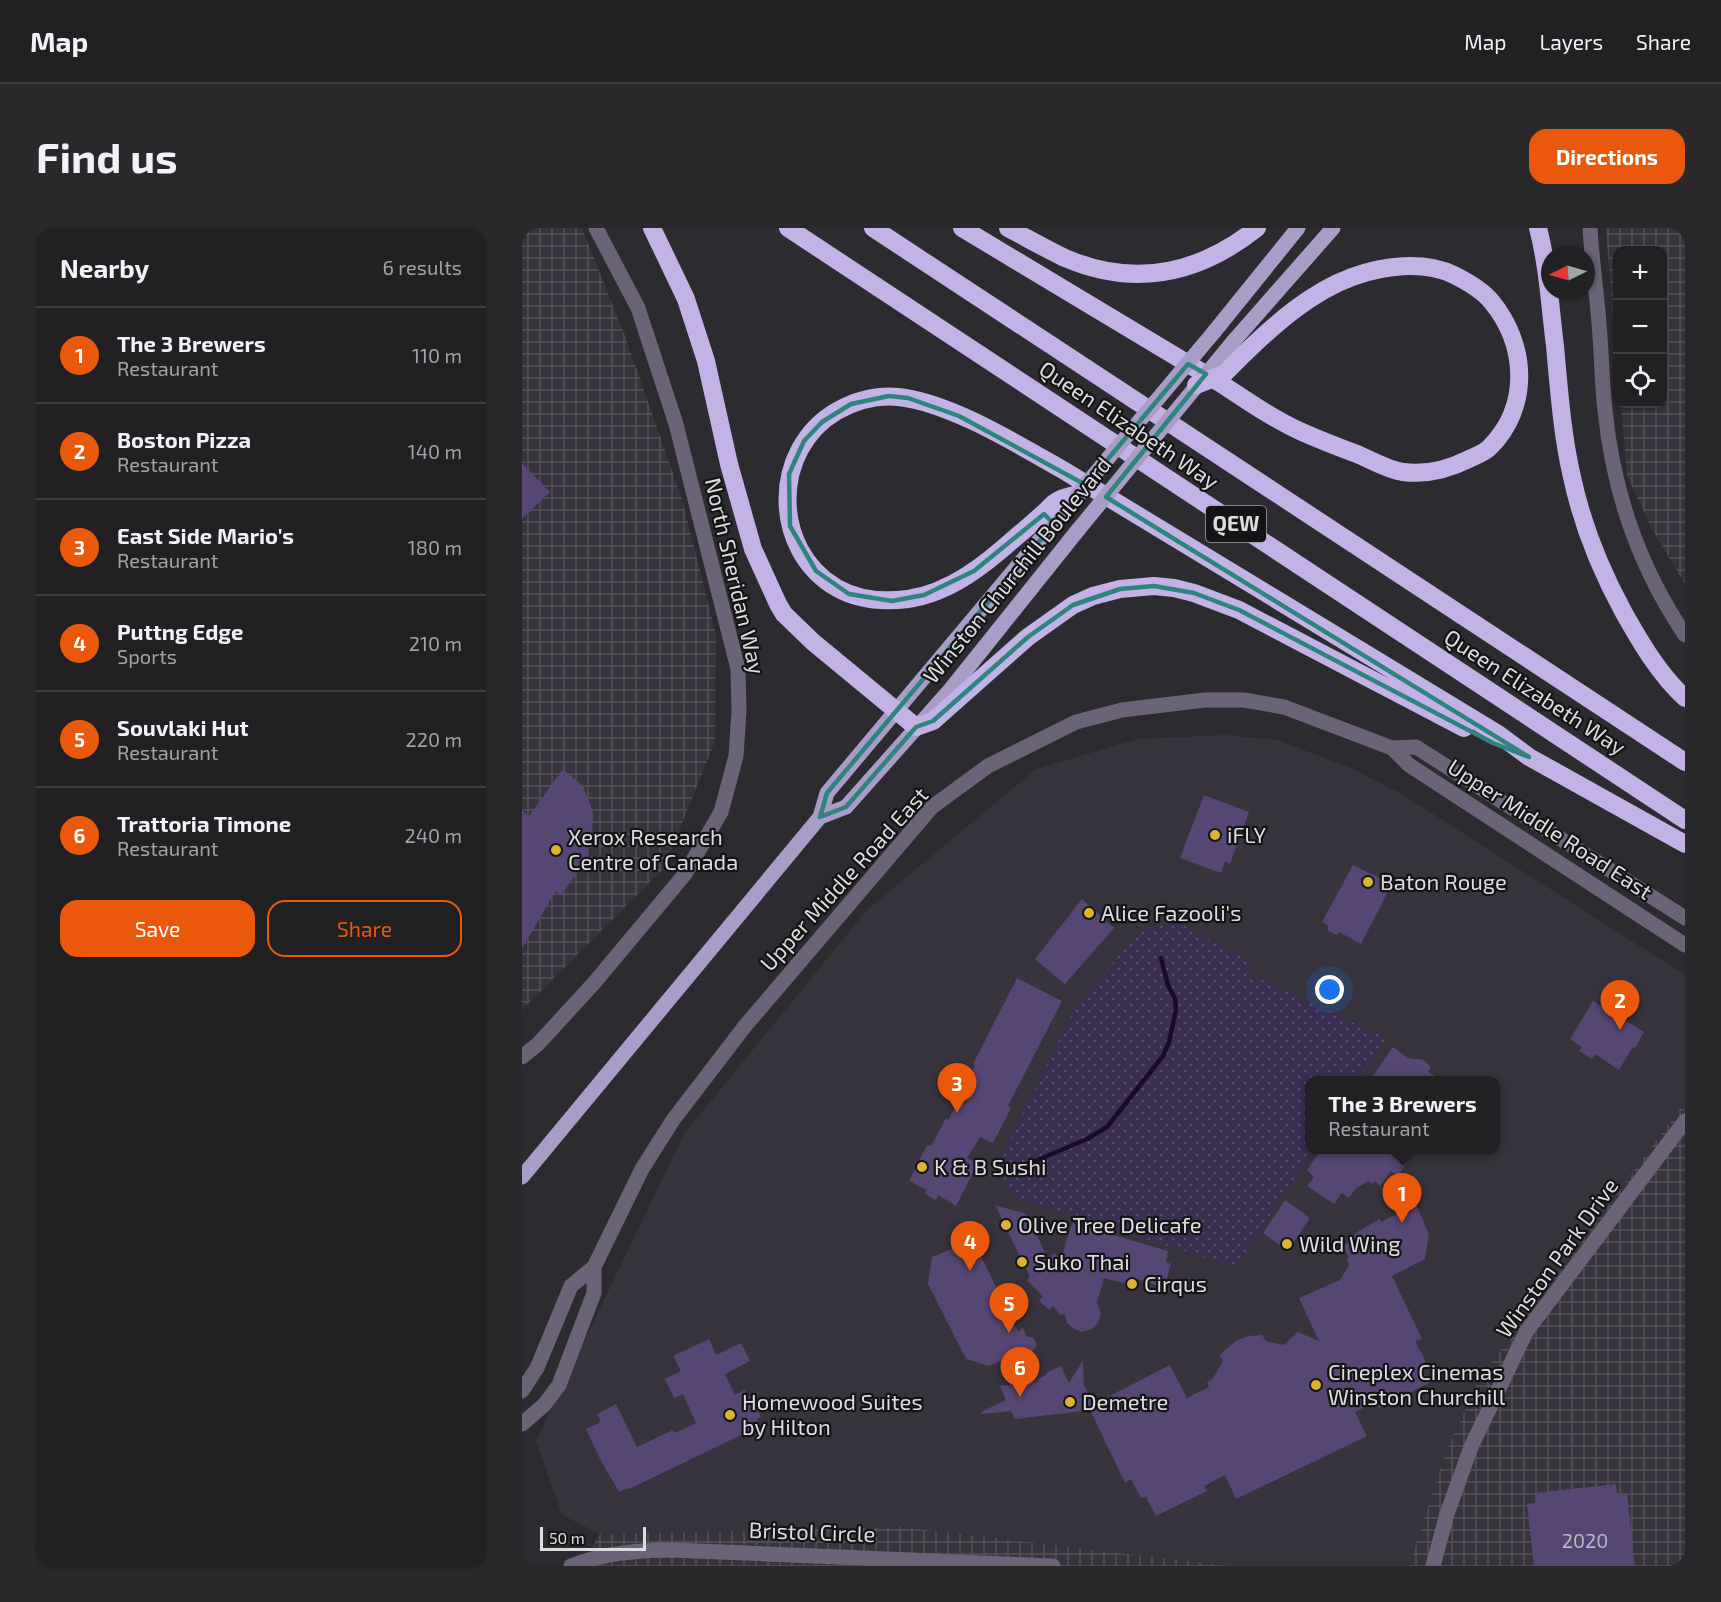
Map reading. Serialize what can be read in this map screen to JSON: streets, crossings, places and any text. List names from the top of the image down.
{
  "streets": {
    "highway": ["Queen Elizabeth Way", "QEW"],
    "main road": ["Winston Churchill Boulevard"],
    "street": [
      "North Sheridan Way",
      "Upper Middle Road East",
      "Winston Park Drive",
      "Bristol Circle"
    ]
  },
  "places": [
    "iFLY",
    "Xerox Research Centre of Canada",
    "Baton Rouge",
    "Alice Fazooli's",
    "K & B Sushi",
    "Olive Tree Delicafe",
    "Wild Wing",
    "Suko Thai",
    "Cirqus",
    "Cineplex Cinemas Winston Churchill",
    "Demetre",
    "Homewood Suites by Hilton"
  ],
  "house_numbers": ["2020"],
  "scale_bar": "50 m",
  "north": "left",
  "page": {
    "header": "Map",
    "nav": ["Map", "Layers", "Share"],
    "buttons": [
      "Directions",
      ["Save", "Share"]
    ],
    "title": "Find us",
    "heading": ["Nearby", "6 results"],
    "map_buttons": ["+", "−"],
    "list": [
      {
        "mark": "1",
        "name": "The 3 Brewers",
        "note": "Restaurant",
        "value": "110 m"
      },
      {
        "mark": "2",
        "name": "Boston Pizza",
        "note": "Restaurant",
        "value": "140 m"
      },
      {
        "mark": "3",
        "name": "East Side Mario's",
        "note": "Restaurant",
        "value": "180 m"
      },
      {
        "mark": "4",
        "name": "Puttng Edge",
        "note": "Sports",
        "value": "210 m"
      },
      {
        "mark": "5",
        "name": "Souvlaki Hut",
        "note": "Restaurant",
        "value": "220 m"
      },
      {
        "mark": "6",
        "name": "Trattoria Timone",
        "note": "Restaurant",
        "value": "240 m"
      }
    ],
    "pins": [
      "2",
      "3",
      "1",
      "4",
      "5",
      "6"
    ],
    "popup": ["The 3 Brewers", "Restaurant"],
    "scale": "50 m"
  }
}
